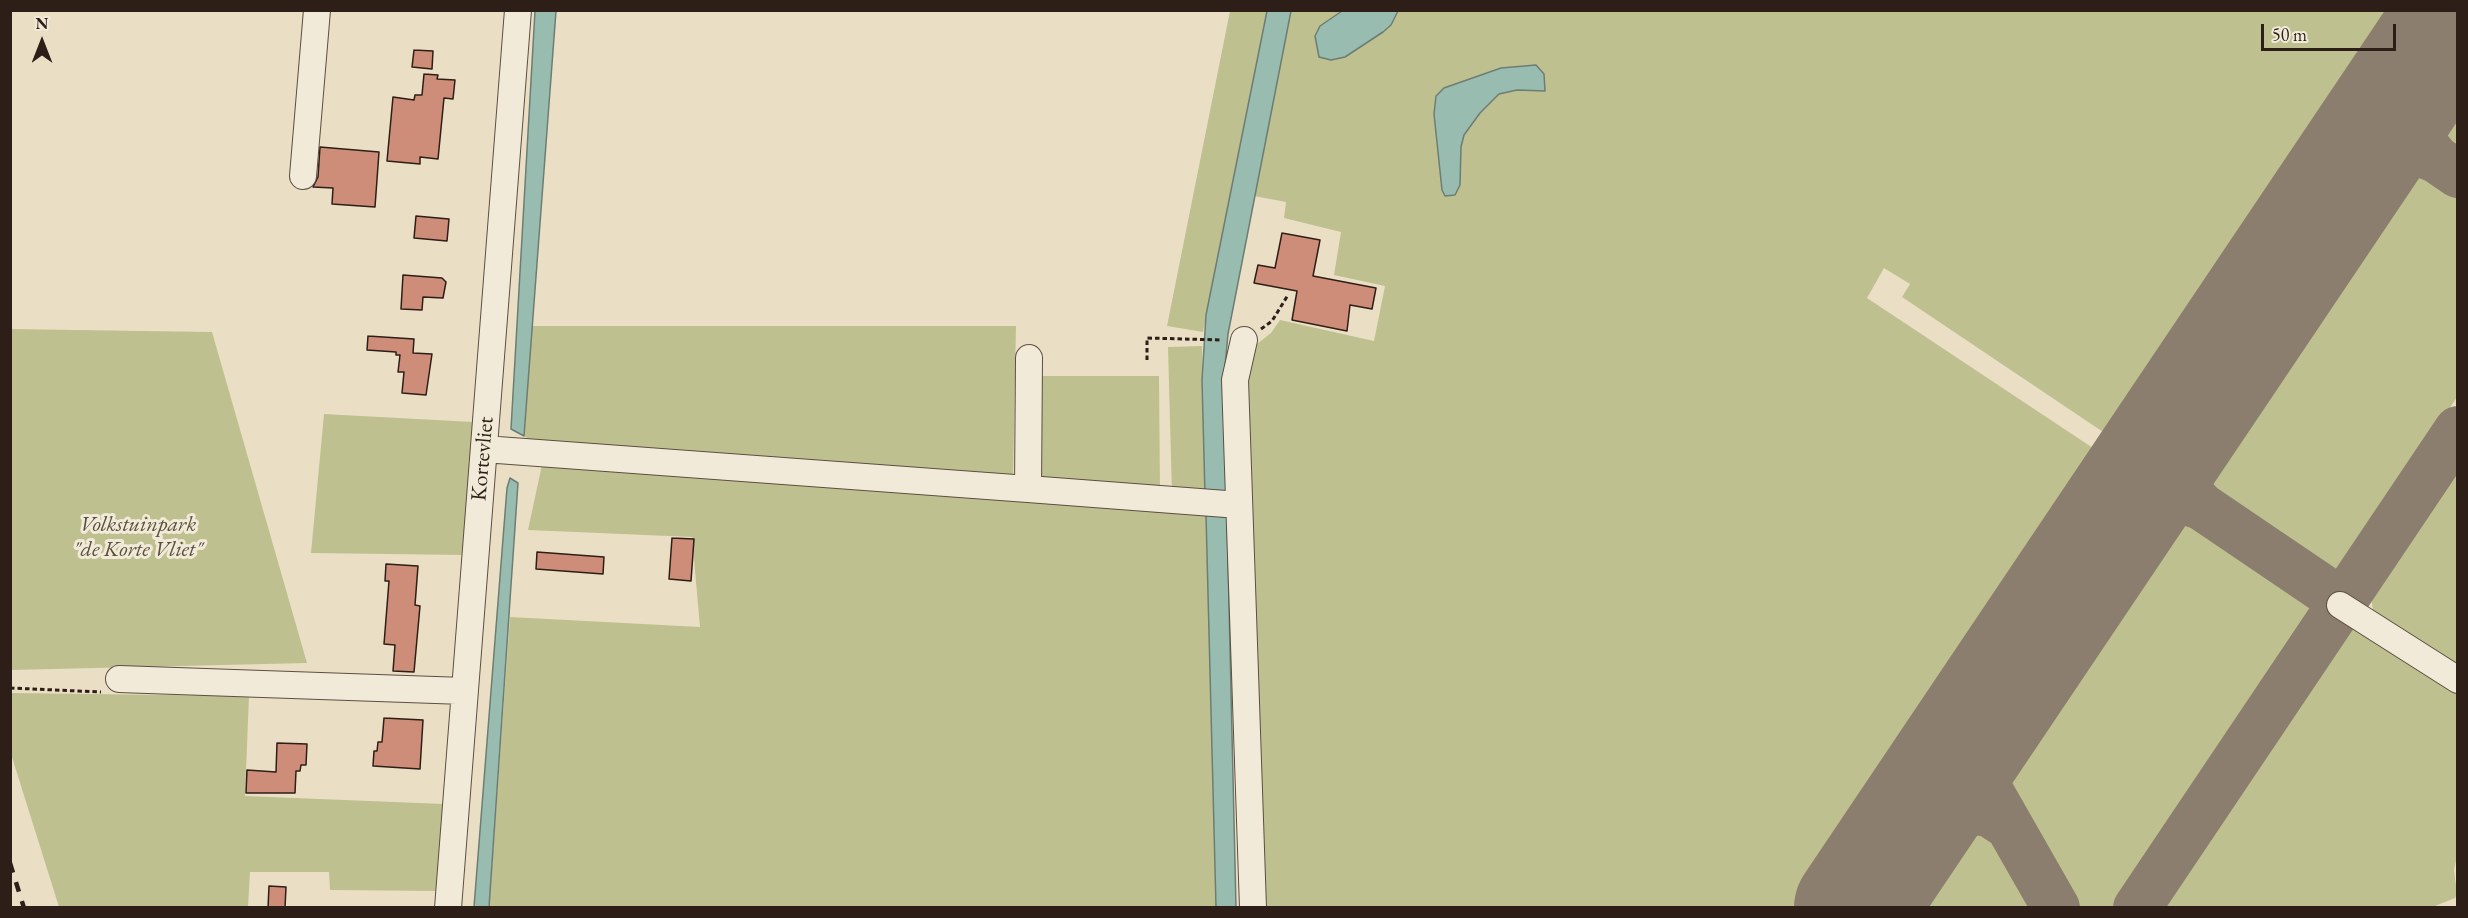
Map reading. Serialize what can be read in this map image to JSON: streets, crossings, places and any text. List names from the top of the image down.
{
  "streets": {
    "street": ["Kortevliet"]
  },
  "parks": ["Volkstuinpark \"de Korte Vliet\""],
  "scale_bar": "50 m",
  "north": "top"
}
